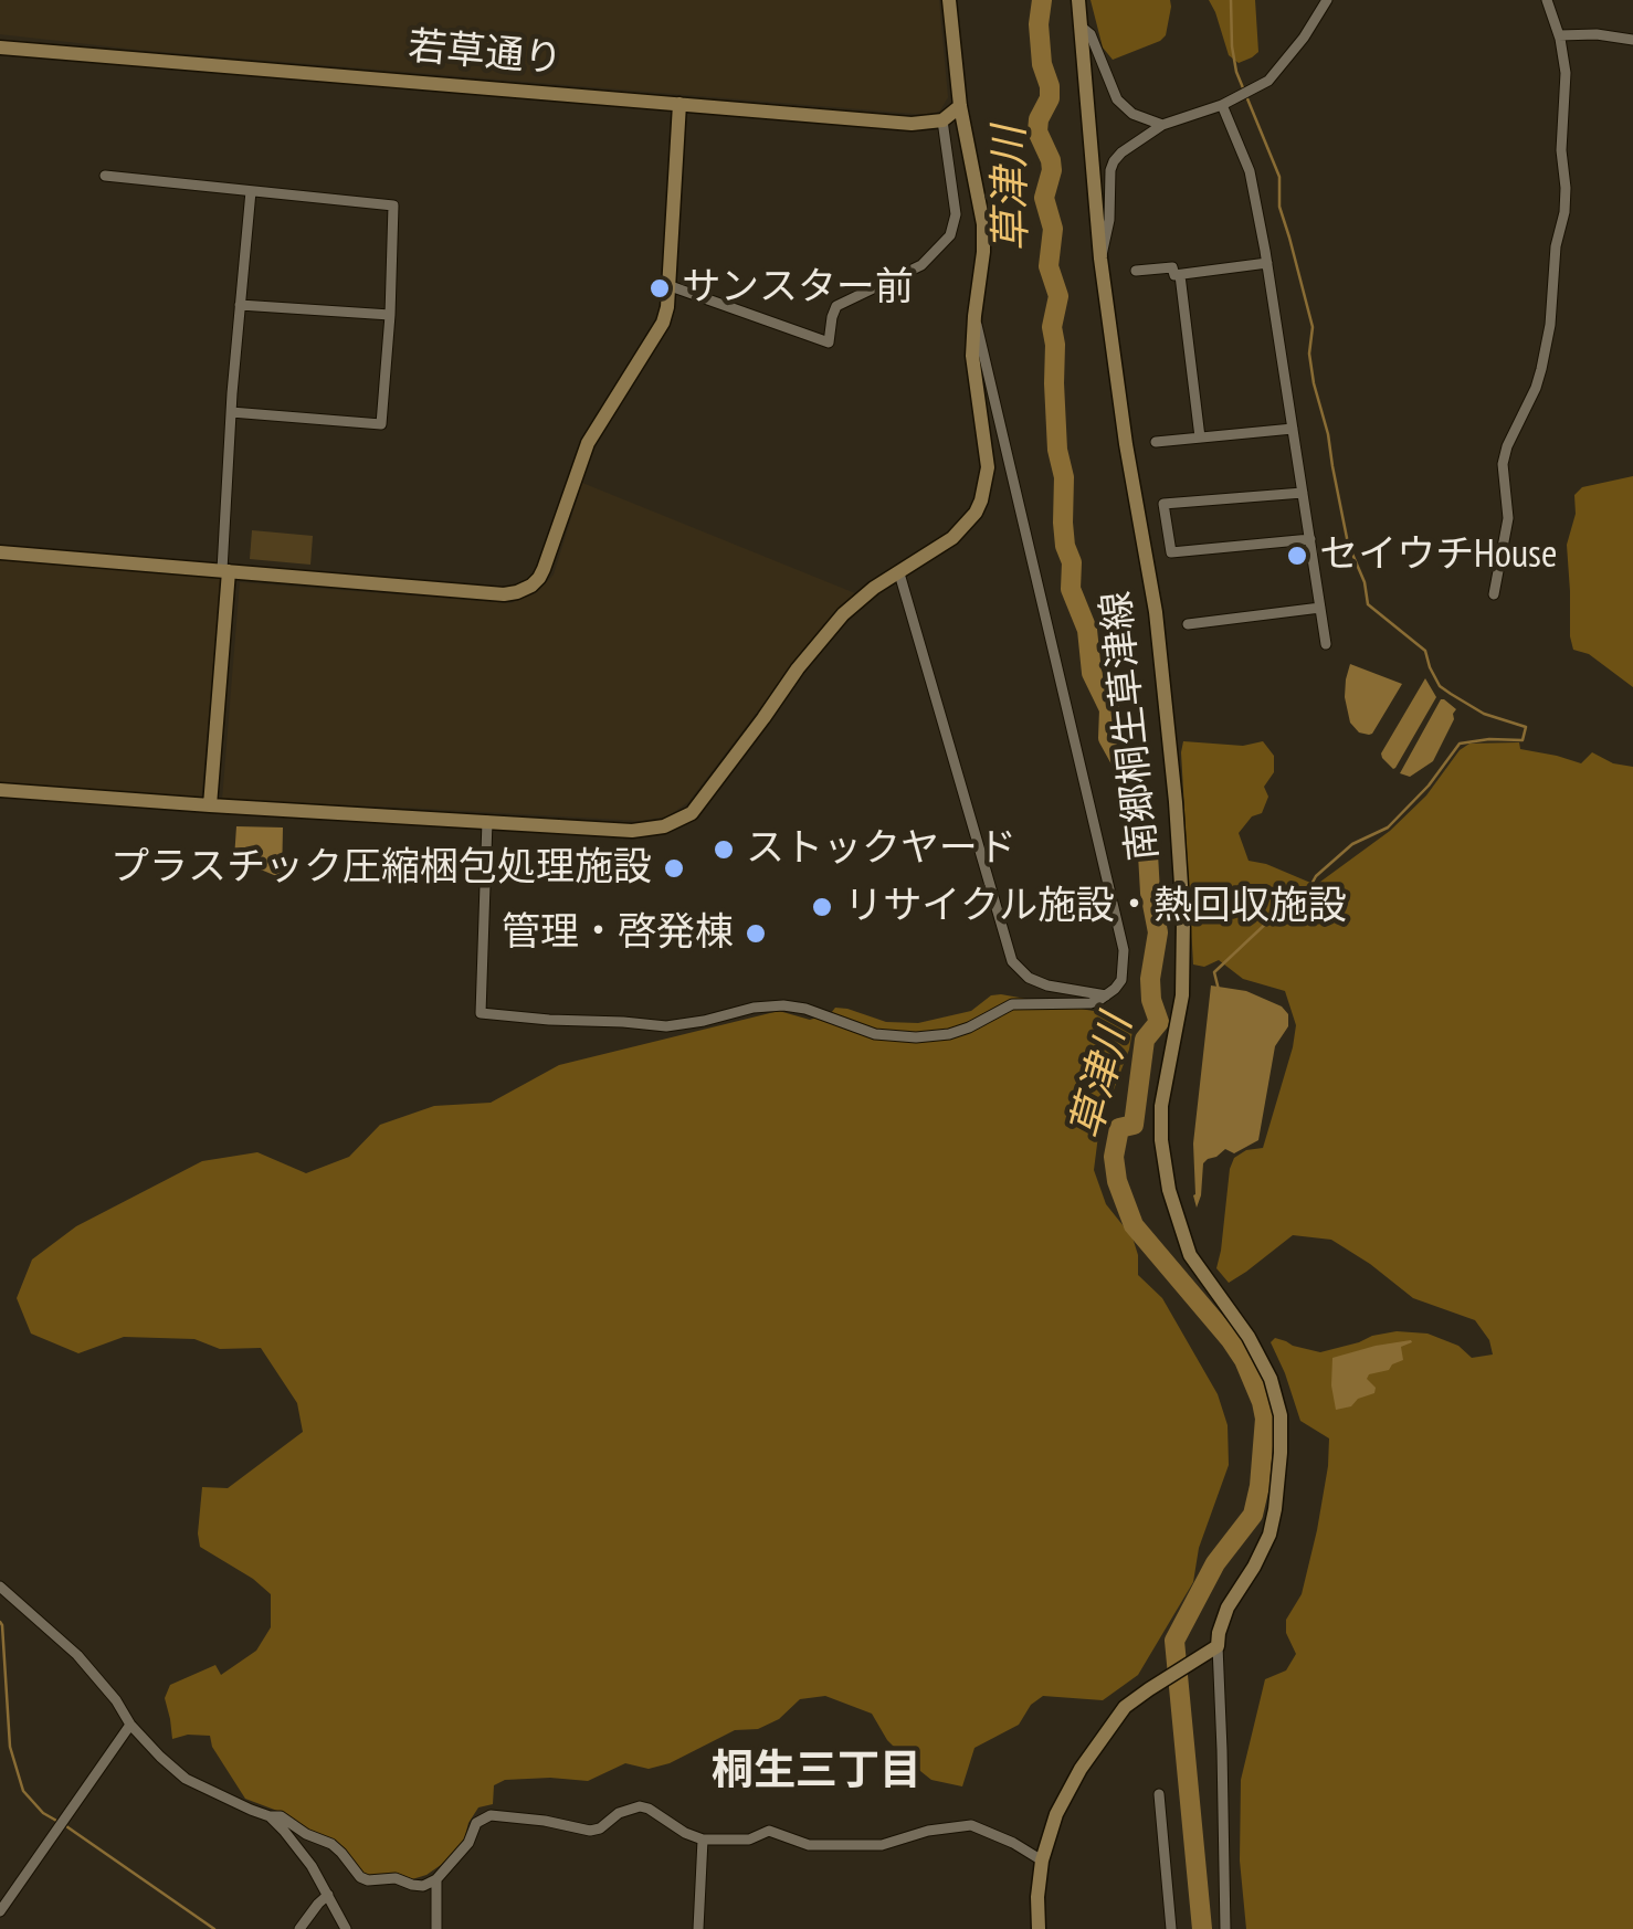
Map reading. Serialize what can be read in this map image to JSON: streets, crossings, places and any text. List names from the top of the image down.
{
  "streets": {
    "street": ["若草通り", "南郷桐生草津線"]
  },
  "districts": ["桐生三丁目"],
  "water": ["草津川"],
  "places": [
    "サンスター前",
    "セイウチHouse",
    "ストックヤード",
    "プラスチック圧縮梱包処理施設",
    "リサイクル施設・熱回収施設",
    "管理・啓発棟"
  ]
}
